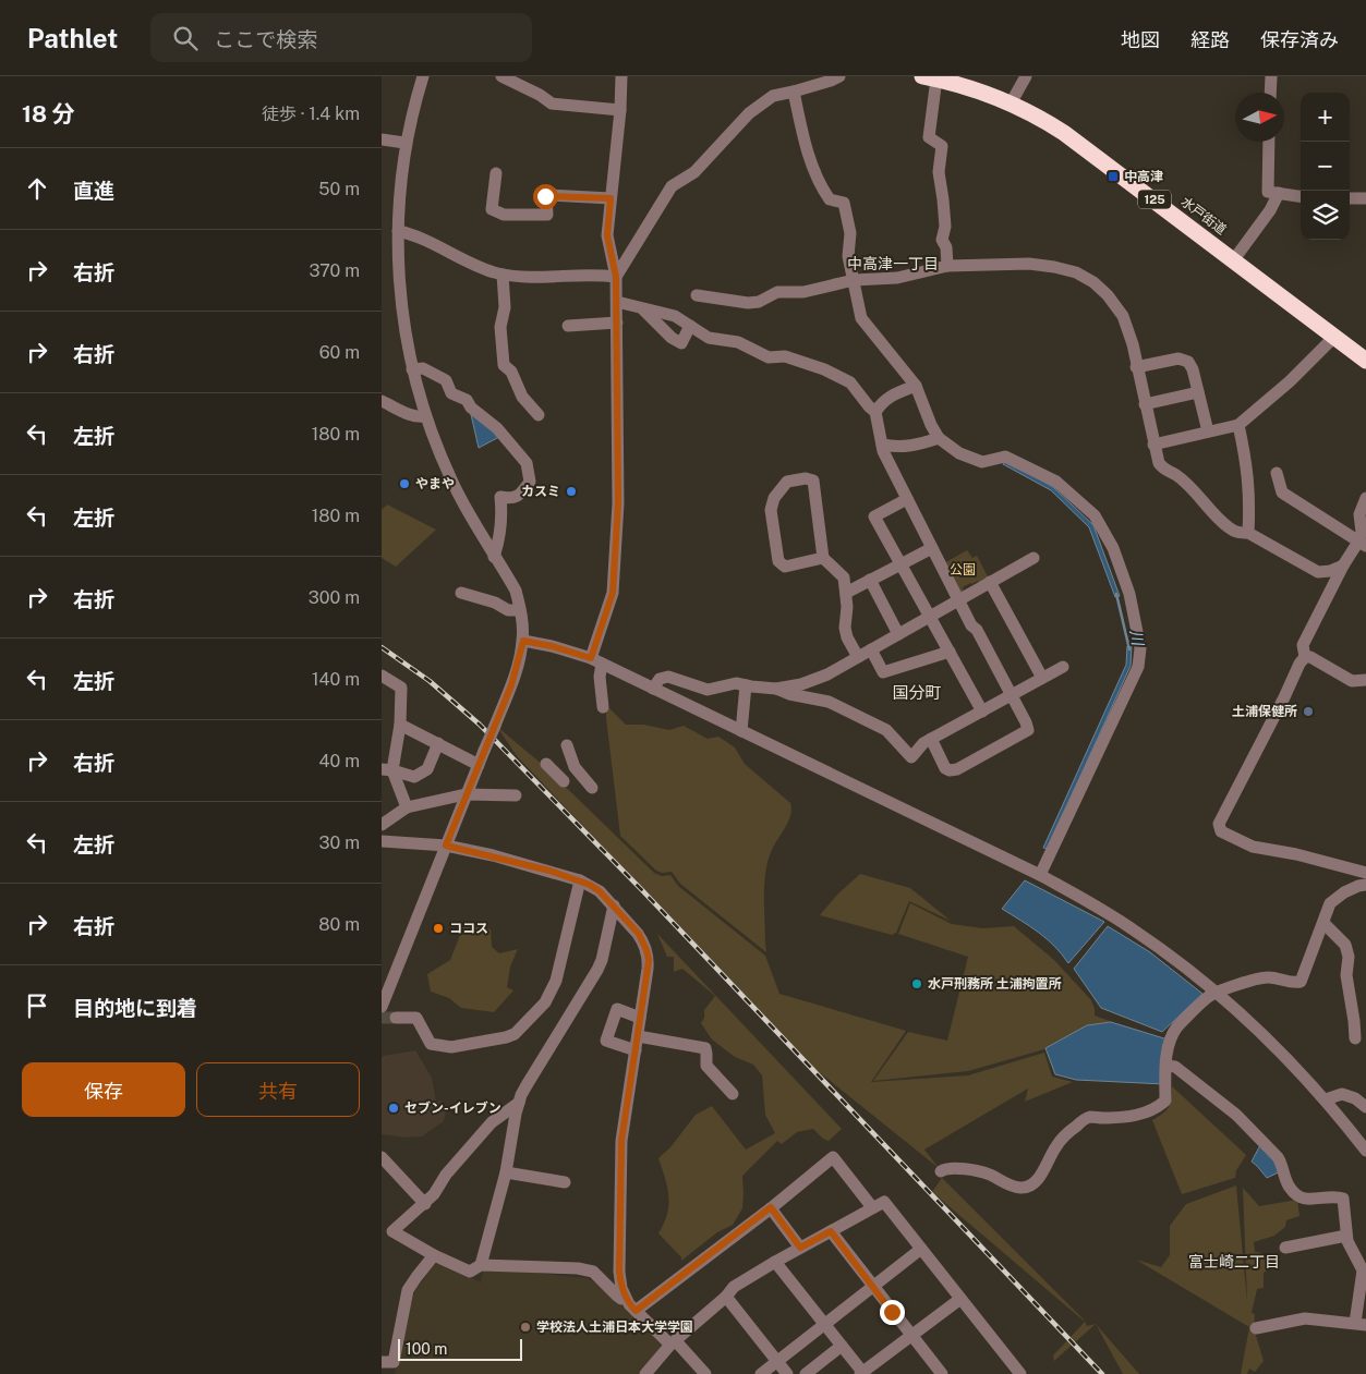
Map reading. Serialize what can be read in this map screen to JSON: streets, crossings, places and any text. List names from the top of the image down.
{
  "streets": {
    "highway": ["125", "水戸街道"]
  },
  "districts": ["中高津一丁目", "国分町", "富士崎二丁目"],
  "water": ["川"],
  "parks": ["公園"],
  "places": {
    "transit": ["中高津"],
    "other": [
      "やまや",
      "カスミ",
      "土浦保健所",
      "ココス",
      "水戸刑務所 土浦拘置所",
      "セブン-イレブン",
      "学校法人土浦日本大学学園"
    ]
  },
  "scale_bar": "100 m",
  "north": "right",
  "page": {
    "header": "Pathlet",
    "search": "ここで検索",
    "nav": ["地図", "経路", "保存済み"],
    "heading": ["18 分", "徒歩 · 1.4 km"],
    "map_buttons": ["+", "−"],
    "list": [
      ["直進", "50 m"],
      ["右折", "370 m"],
      ["右折", "60 m"],
      ["左折", "180 m"],
      ["左折", "180 m"],
      ["右折", "300 m"],
      ["左折", "140 m"],
      ["右折", "40 m"],
      ["左折", "30 m"],
      ["右折", "80 m"],
      "目的地に到着"
    ],
    "buttons": ["保存", "共有"],
    "scale": "100 m"
  }
}
